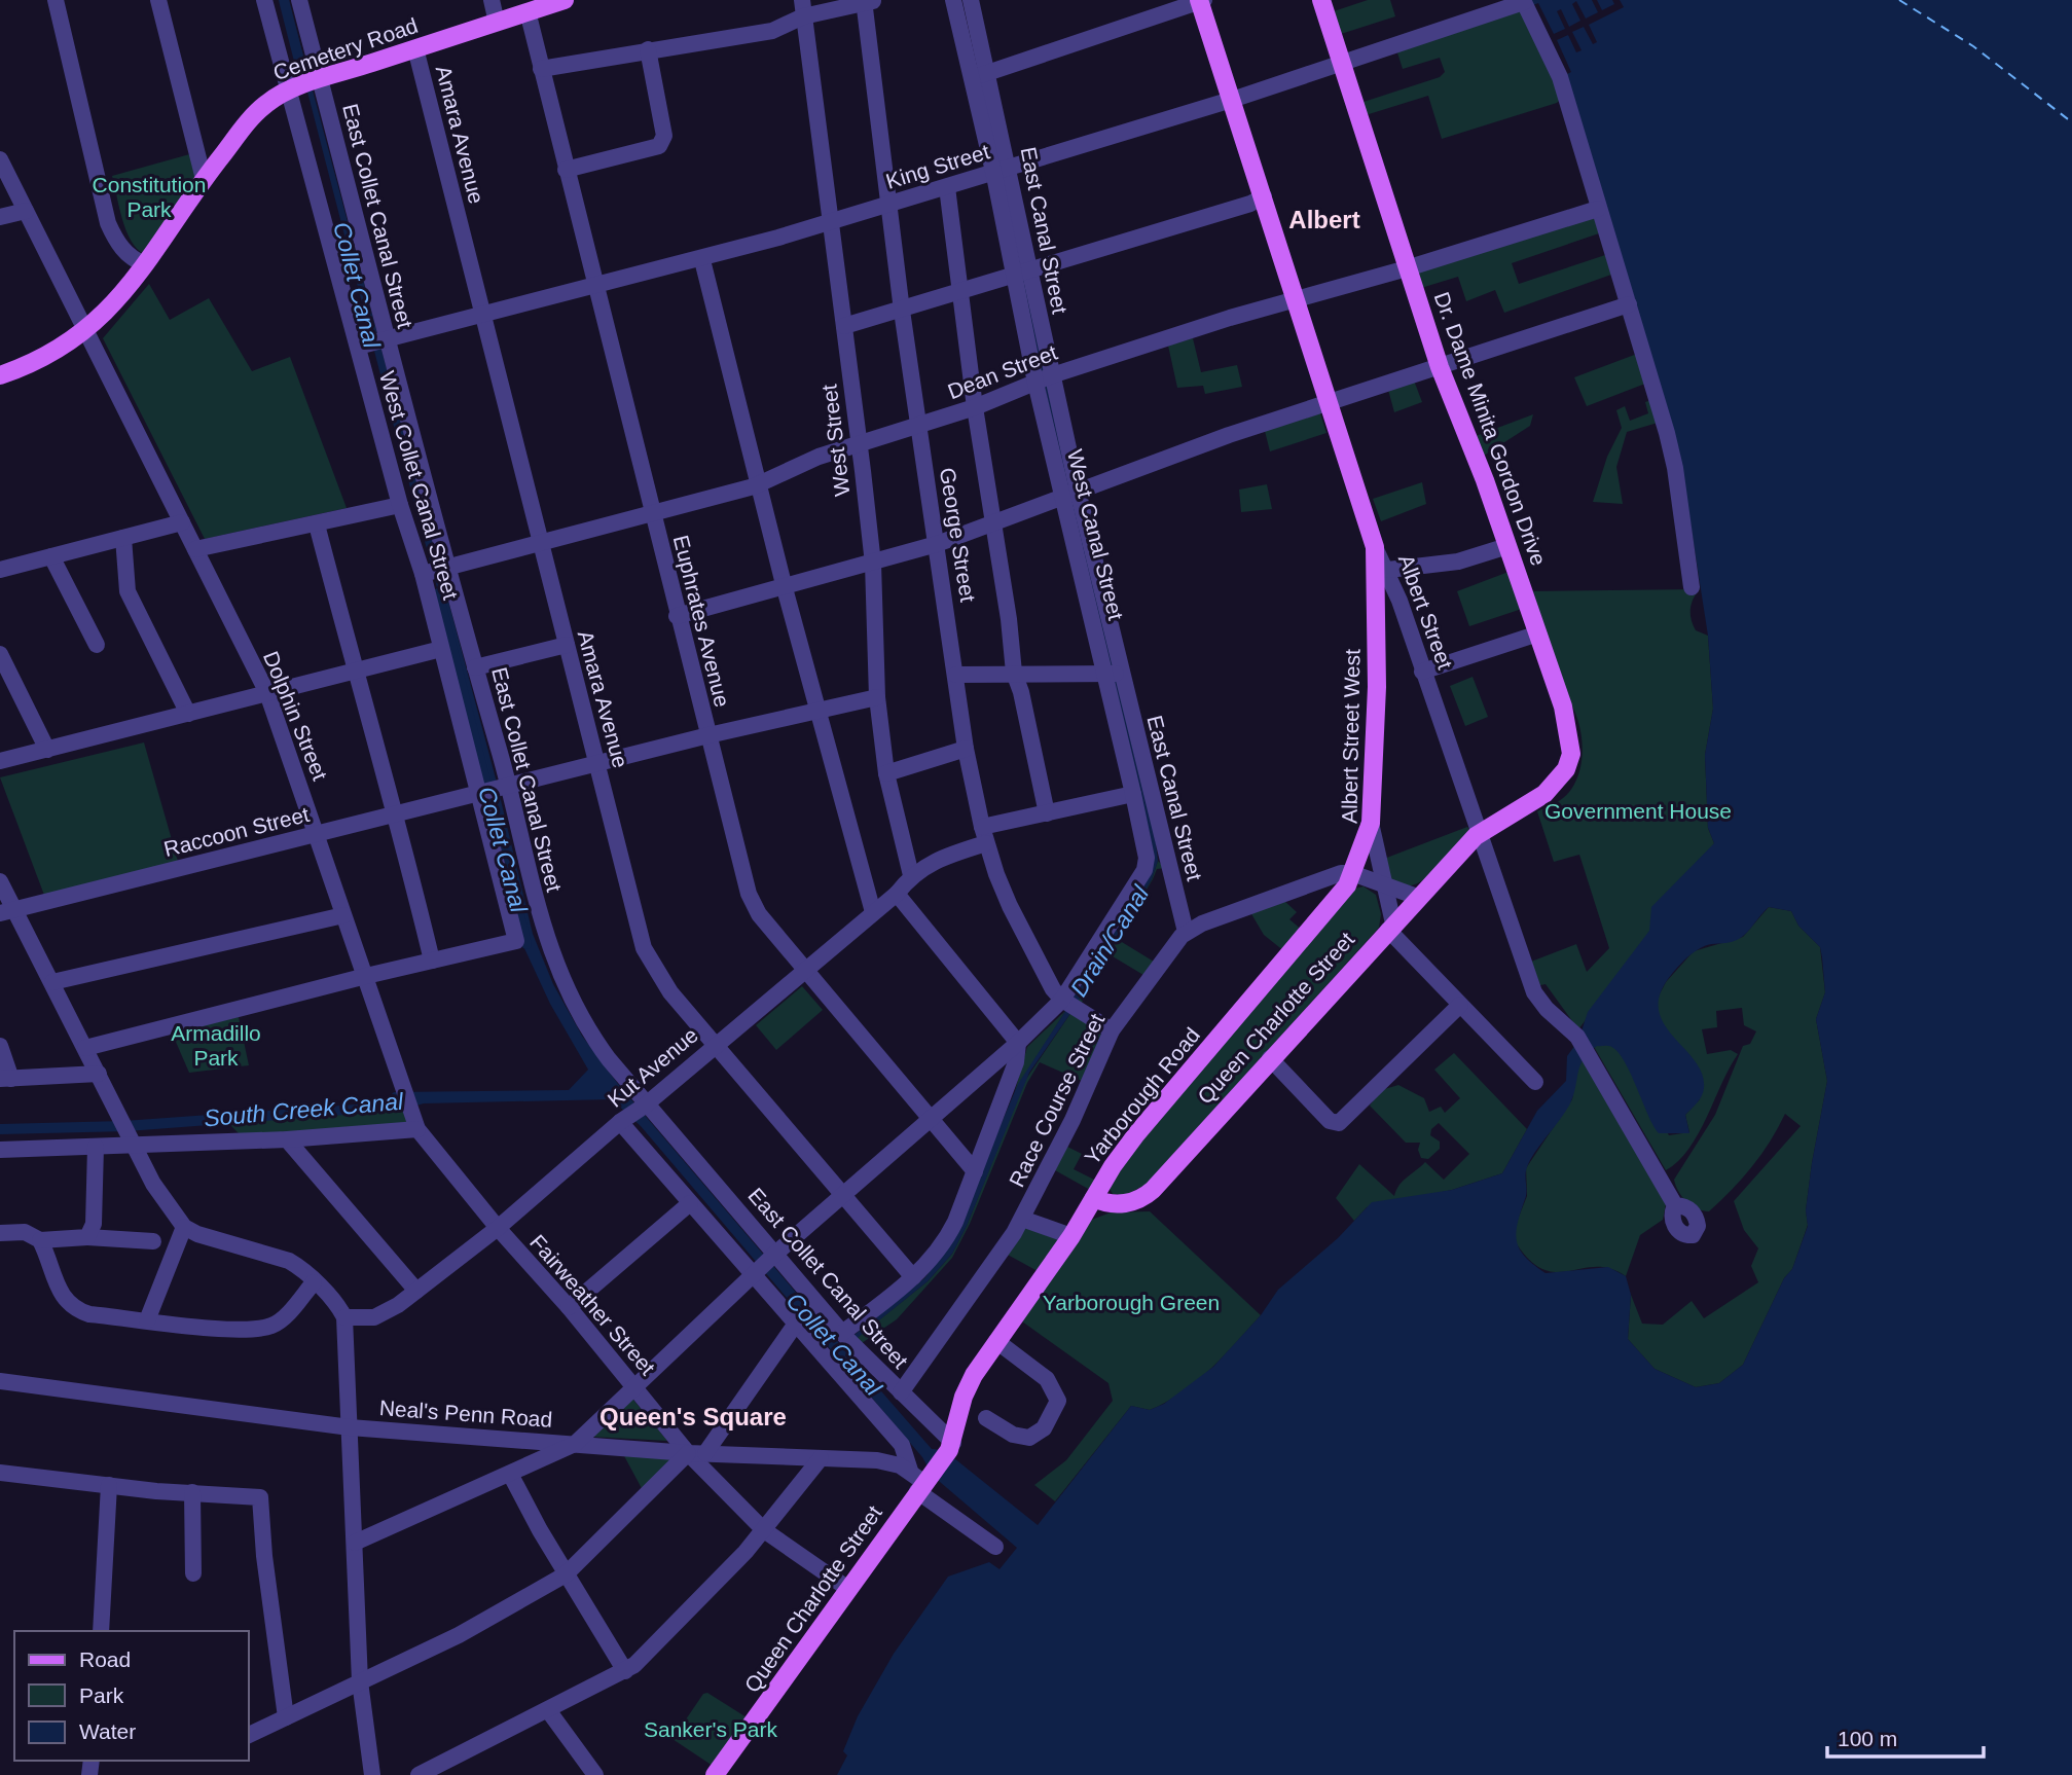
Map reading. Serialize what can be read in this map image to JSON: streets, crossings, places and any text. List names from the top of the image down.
{
  "streets": {
    "main road": [
      "Cemetery Road",
      "Dr. Dame Minita Gordon Drive",
      "Albert Street",
      "Albert Street West",
      "Queen Charlotte Street",
      "Yarborough Road"
    ],
    "street": [
      "Amara Avenue",
      "King Street",
      "East Collet Canal Street",
      "East Canal Street",
      "Dean Street",
      "West Street",
      "West Collet Canal Street",
      "George Street",
      "Euphrates Avenue",
      "Dolphin Street",
      "Raccoon Street",
      "Kut Avenue",
      "Race Course Street",
      "Fairweather Street",
      "Neal's Penn Road"
    ]
  },
  "crossings": [
    ["Cemetery Road", "Amara Avenue"],
    ["Cemetery Road", "East Collet Canal Street"],
    ["Cemetery Road", "West Collet Canal Street"],
    ["Cemetery Road", "Euphrates Avenue"],
    ["Cemetery Road", "Dolphin Street"],
    ["Amara Avenue", "King Street"],
    ["Amara Avenue", "Dean Street"],
    ["Amara Avenue", "Raccoon Street"],
    ["Amara Avenue", "Kut Avenue"],
    ["King Street", "East Collet Canal Street"],
    ["King Street", "East Canal Street"],
    ["King Street", "Dr. Dame Minita Gordon Drive"],
    ["King Street", "West Street"],
    ["King Street", "West Collet Canal Street"],
    ["King Street", "George Street"],
    ["King Street", "Albert Street"],
    ["King Street", "Euphrates Avenue"],
    ["East Collet Canal Street", "Dean Street"],
    ["East Collet Canal Street", "West Collet Canal Street"],
    ["East Collet Canal Street", "Raccoon Street"],
    ["East Collet Canal Street", "Queen Charlotte Street"],
    ["East Collet Canal Street", "Kut Avenue"],
    ["East Collet Canal Street", "Yarborough Road"],
    ["East Collet Canal Street", "Race Course Street"],
    ["East Canal Street", "Dean Street"],
    ["East Canal Street", "Race Course Street"],
    ["Dean Street", "Dr. Dame Minita Gordon Drive"],
    ["Dean Street", "West Street"],
    ["Dean Street", "West Collet Canal Street"],
    ["Dean Street", "George Street"],
    ["Dean Street", "Albert Street"],
    ["Dean Street", "Euphrates Avenue"],
    ["Dr. Dame Minita Gordon Drive", "Albert Street"],
    ["Dr. Dame Minita Gordon Drive", "Queen Charlotte Street"],
    ["West Street", "Raccoon Street"],
    ["West Street", "Kut Avenue"],
    ["West Collet Canal Street", "Raccoon Street"],
    ["George Street", "Kut Avenue"],
    ["Albert Street", "Albert Street West"],
    ["Albert Street", "Queen Charlotte Street"],
    ["Euphrates Avenue", "Raccoon Street"],
    ["Euphrates Avenue", "Kut Avenue"],
    ["Dolphin Street", "Raccoon Street"],
    ["Dolphin Street", "Fairweather Street"],
    ["Albert Street West", "Queen Charlotte Street"],
    ["Albert Street West", "Yarborough Road"],
    ["Queen Charlotte Street", "Yarborough Road"],
    ["Queen Charlotte Street", "Fairweather Street"],
    ["Queen Charlotte Street", "Neal's Penn Road"],
    ["Kut Avenue", "Fairweather Street"],
    ["Fairweather Street", "Neal's Penn Road"]
  ],
  "districts": ["Albert", "Queen's Square"],
  "water": ["Collet Canal", "Drain/Canal", "South Creek Canal"],
  "parks": [
    "Constitution Park",
    "Government House",
    "Armadillo Park",
    "Yarborough Green",
    "Sanker's Park"
  ],
  "legend": ["Road", "Park", "Water"],
  "scale_bar": "100 m"
}
